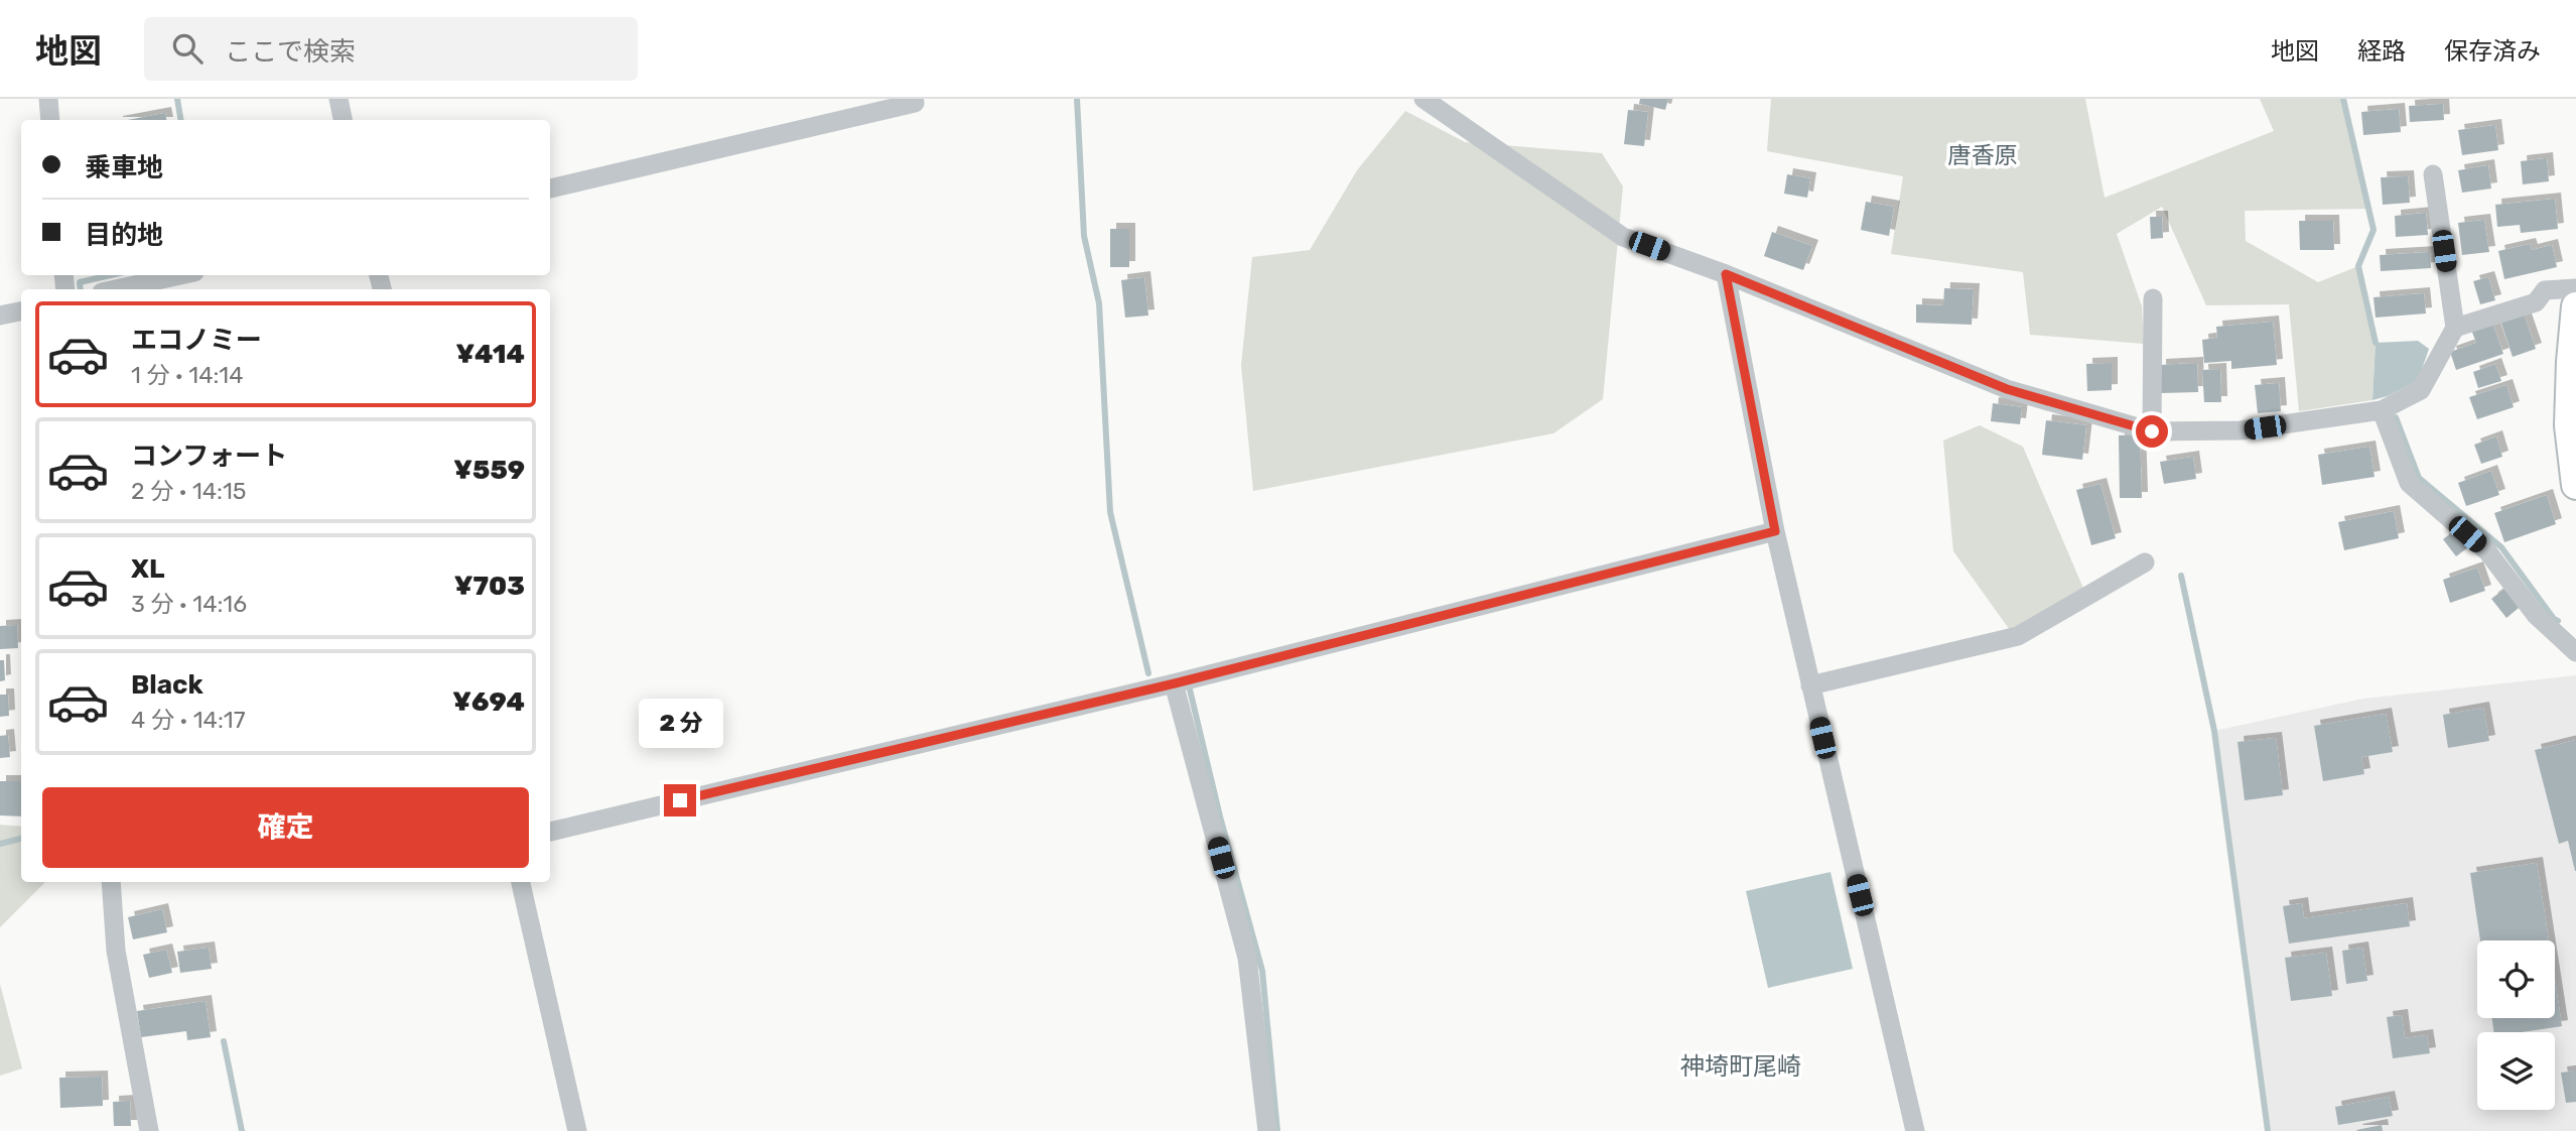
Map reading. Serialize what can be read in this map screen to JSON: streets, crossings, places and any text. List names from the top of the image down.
{
  "districts": ["唐香原", "神埼町尾崎"],
  "page": {
    "header": "地図",
    "search": "ここで検索",
    "nav": ["地図", "経路", "保存済み"],
    "banner": ["乗車地", "目的地"],
    "list": [
      {
        "name": "エコノミー",
        "note": "1 分 · 14:14",
        "value": "¥414"
      },
      {
        "name": "コンフォート",
        "note": "2 分 · 14:15",
        "value": "¥559"
      },
      {
        "name": "XL",
        "note": "3 分 · 14:16",
        "value": "¥703"
      },
      {
        "name": "Black",
        "note": "4 分 · 14:17",
        "value": "¥694"
      }
    ],
    "bubble": "2 分",
    "buttons": "確定"
  }
}
